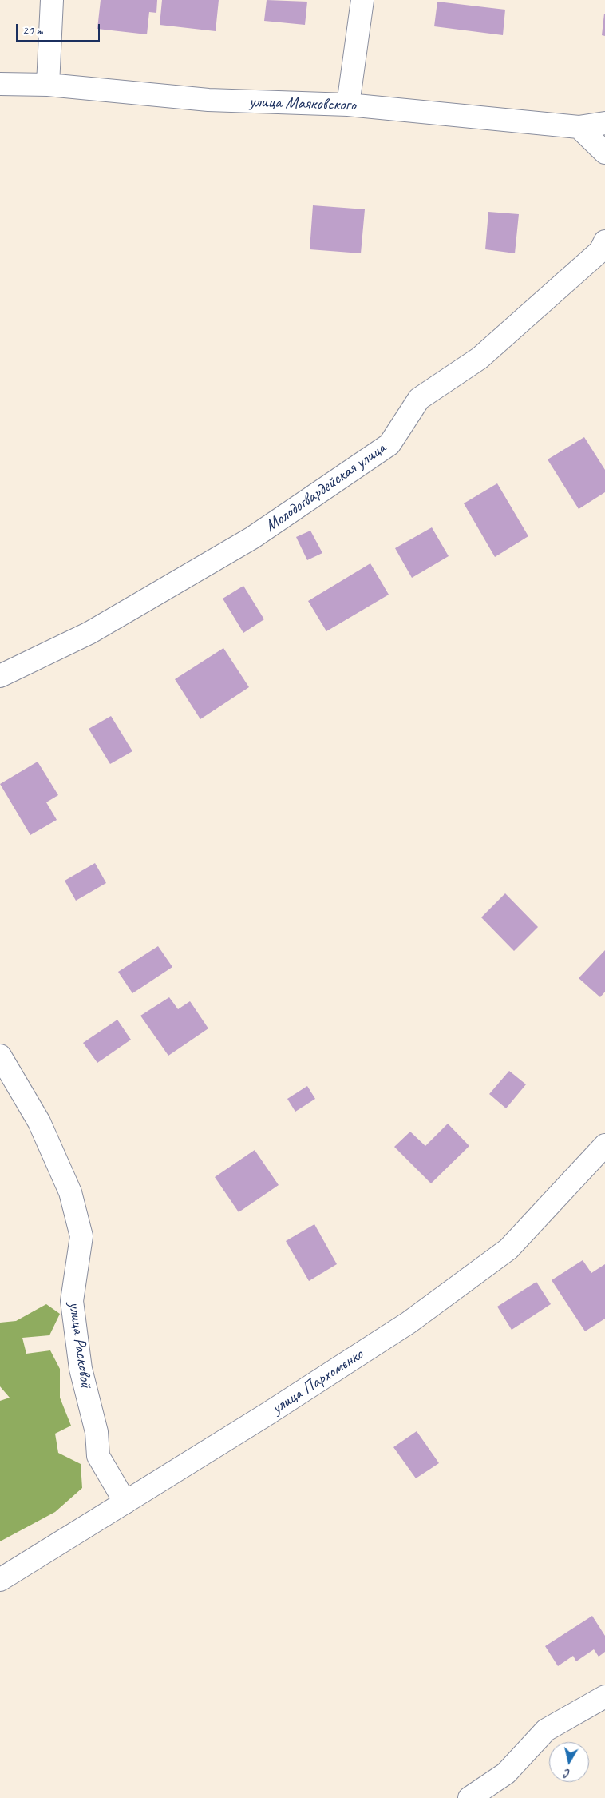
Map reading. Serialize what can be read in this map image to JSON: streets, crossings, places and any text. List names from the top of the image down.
{
  "streets": {
    "street": [
      "улица Маяковского",
      "Молодогвардейская улица",
      "улица Расковой",
      "улица Пархоменко"
    ]
  },
  "crossings": [
    ["улица Расковой", "улица Пархоменко"]
  ],
  "scale_bar": "20 m",
  "north": "bottom"
}
